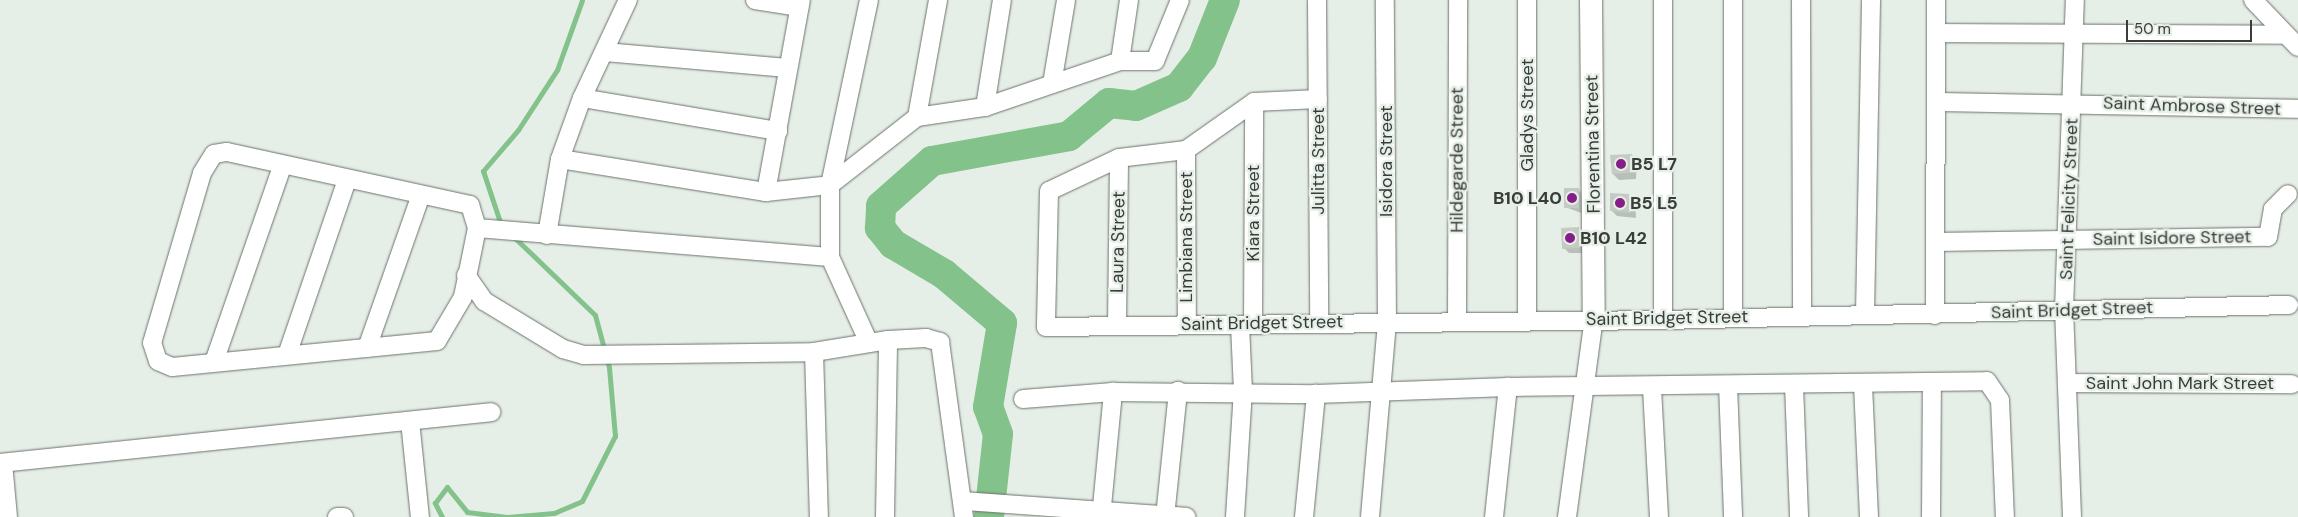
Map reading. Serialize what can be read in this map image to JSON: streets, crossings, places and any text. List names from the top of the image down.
{
  "streets": {
    "street": [
      "Saint Ambrose Street",
      "Gladys Street",
      "Florentina Street",
      "Hildegarde Street",
      "Julitta Street",
      "Isidora Street",
      "Saint Felicity Street",
      "Kiara Street",
      "Limbiana Street",
      "Saint Isidore Street",
      "Laura Street",
      "Saint Bridget Street",
      "Saint John Mark Street"
    ]
  },
  "crossings": [
    ["Saint Ambrose Street", "Saint Felicity Street"],
    ["Gladys Street", "Saint Bridget Street"],
    ["Florentina Street", "Saint Bridget Street"],
    ["Hildegarde Street", "Saint Bridget Street"],
    ["Julitta Street", "Saint Bridget Street"],
    ["Isidora Street", "Saint Bridget Street"],
    ["Saint Felicity Street", "Saint Isidore Street"],
    ["Saint Felicity Street", "Saint Bridget Street"],
    ["Saint Felicity Street", "Saint John Mark Street"],
    ["Kiara Street", "Saint Bridget Street"],
    ["Limbiana Street", "Saint Bridget Street"],
    ["Laura Street", "Saint Bridget Street"]
  ],
  "places": [
    "B5 L7",
    "B10 L40",
    "B5 L5",
    "B10 L42"
  ],
  "scale_bar": "50 m"
}
